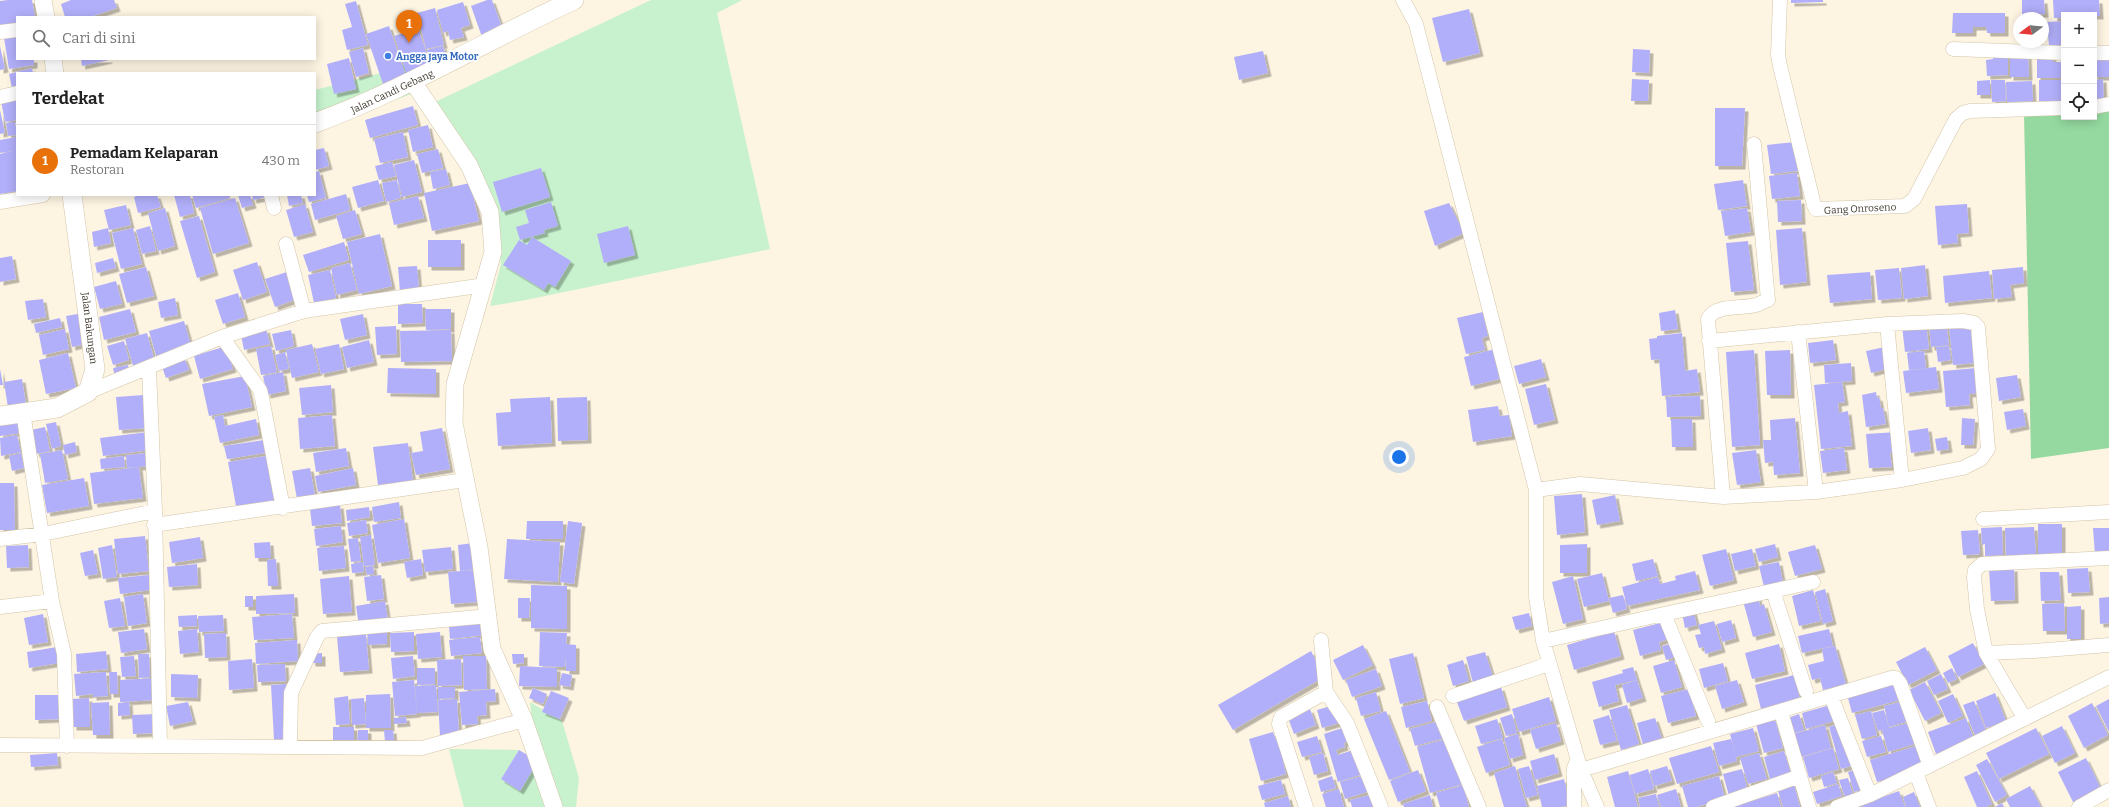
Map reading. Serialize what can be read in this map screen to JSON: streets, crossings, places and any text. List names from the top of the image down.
{
  "streets": {
    "main road": ["Jalan Candi Gebang", "Jalan Bakungan"],
    "street": ["Gang Onroseno"]
  },
  "places": ["Angga Jaya Motor"],
  "north": "left",
  "page": {
    "pins": "1",
    "map_buttons": ["+", "−"],
    "search": "Cari di sini",
    "heading": "Terdekat",
    "list": [
      {
        "mark": "1",
        "name": "Pemadam Kelaparan",
        "note": "Restoran",
        "value": "430 m"
      }
    ]
  }
}
